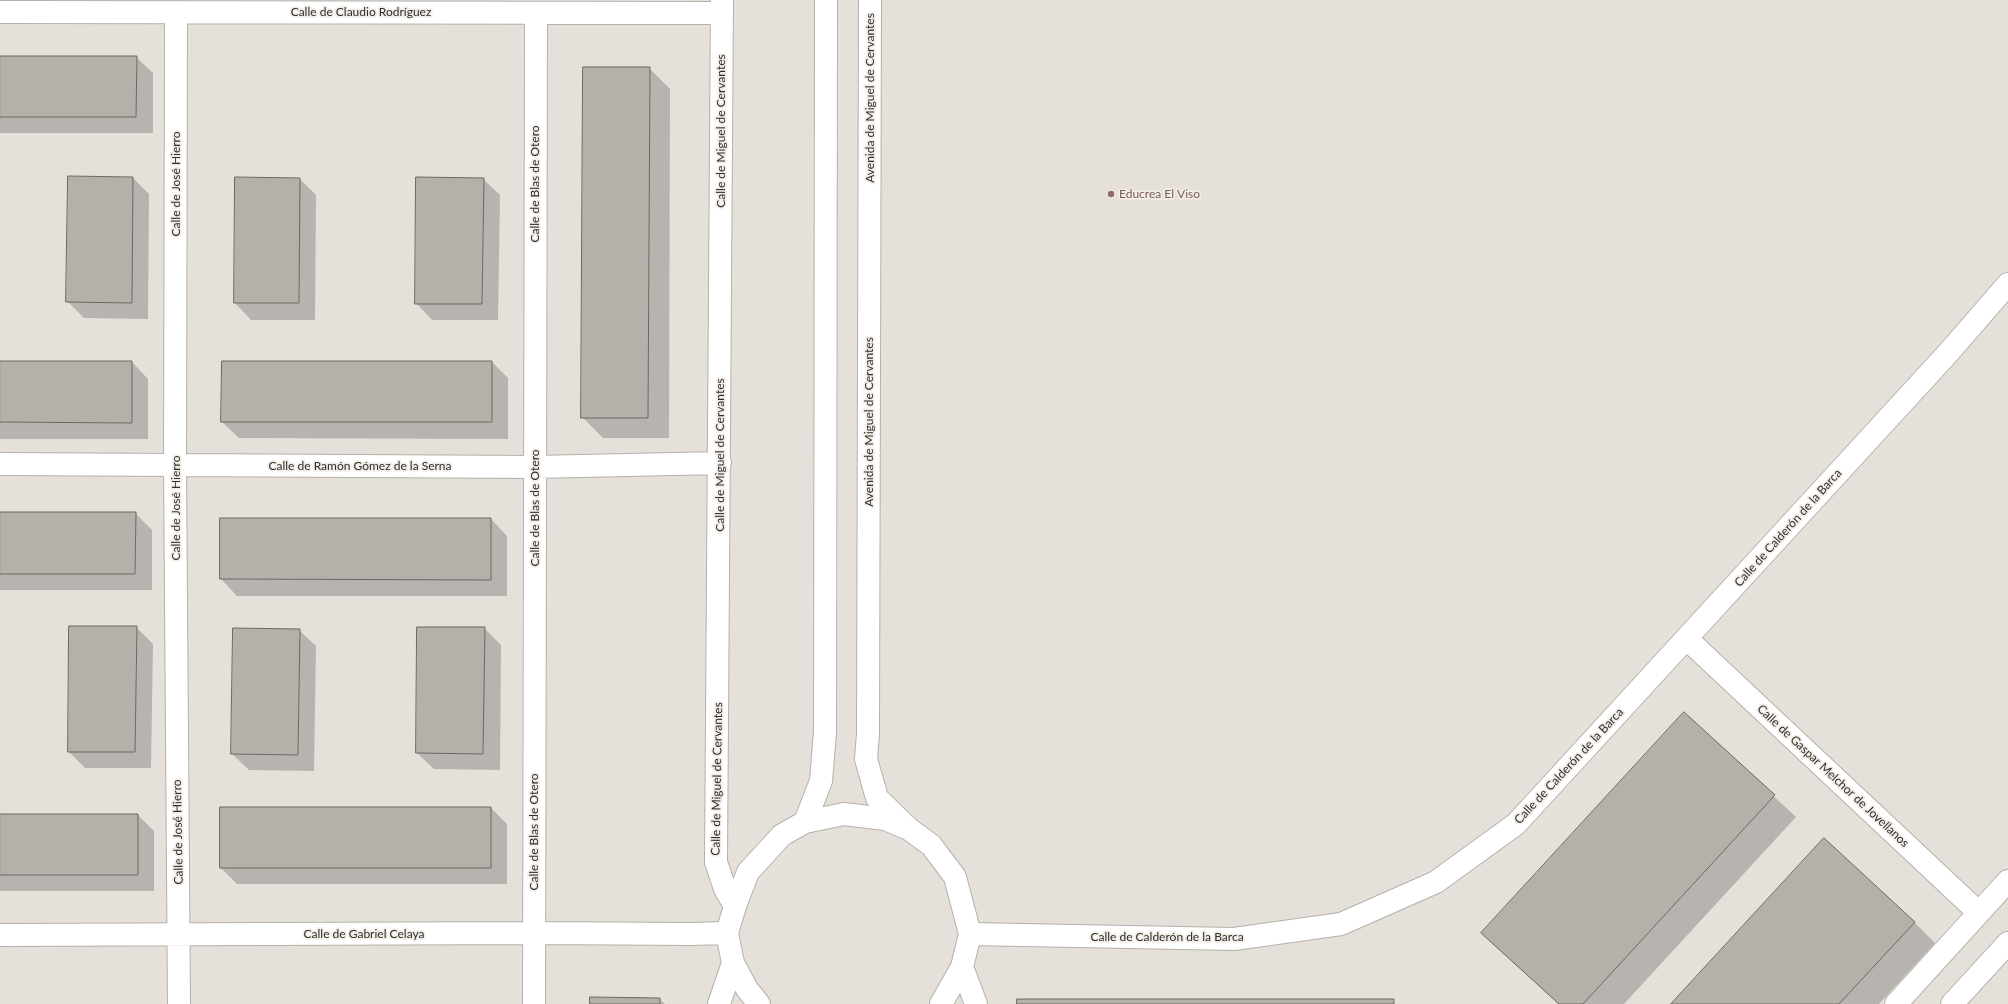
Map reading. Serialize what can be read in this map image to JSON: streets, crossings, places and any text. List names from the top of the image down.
{
  "streets": {
    "street": [
      "Calle de Claudio Rodríguez",
      "Avenida de Miguel de Cervantes",
      "Calle de Miguel de Cervantes",
      "Calle de José Hierro",
      "Calle de Blas de Otero",
      "Calle de Ramón Gómez de la Serna",
      "Calle de Calderón de la Barca",
      "Calle de Gaspar Melchor de Jovellanos",
      "Calle de Gabriel Celaya"
    ]
  },
  "crossings": [
    ["Calle de Claudio Rodríguez", "Calle de Miguel de Cervantes"],
    ["Calle de Claudio Rodríguez", "Calle de José Hierro"],
    ["Calle de Claudio Rodríguez", "Calle de Blas de Otero"],
    ["Calle de Miguel de Cervantes", "Calle de Ramón Gómez de la Serna"],
    ["Calle de José Hierro", "Calle de Ramón Gómez de la Serna"],
    ["Calle de José Hierro", "Calle de Gabriel Celaya"],
    ["Calle de Blas de Otero", "Calle de Ramón Gómez de la Serna"],
    ["Calle de Blas de Otero", "Calle de Gabriel Celaya"],
    ["Calle de Calderón de la Barca", "Calle de Gaspar Melchor de Jovellanos"]
  ],
  "places": ["Educrea El Viso"]
}
